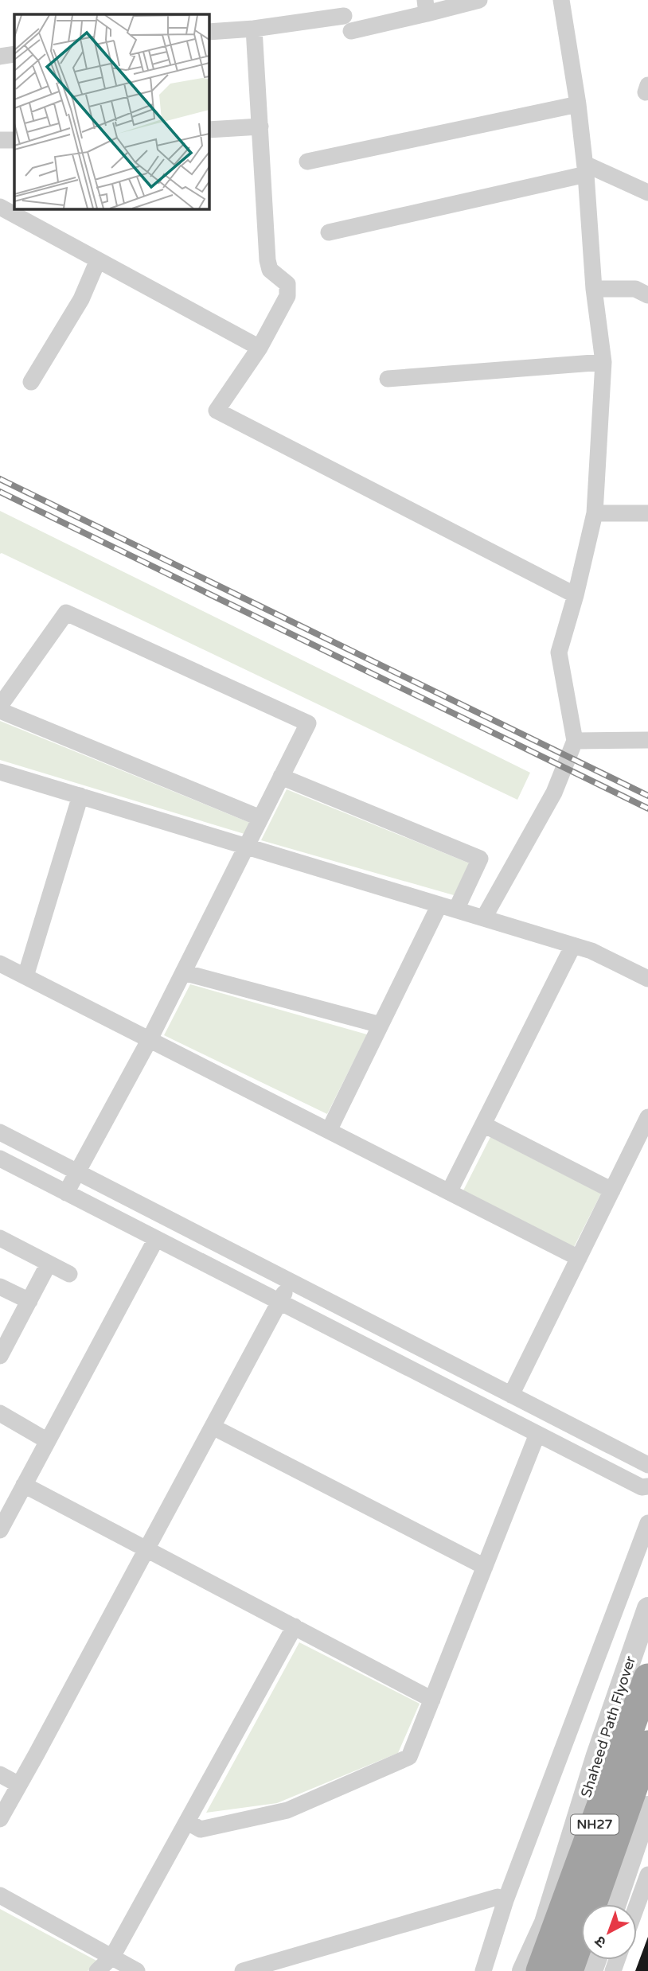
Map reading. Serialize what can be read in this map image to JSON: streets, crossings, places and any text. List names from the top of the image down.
{
  "streets": {
    "highway": ["Shaheed Path Flyover", "NH27"]
  },
  "north": "bottom left"
}
